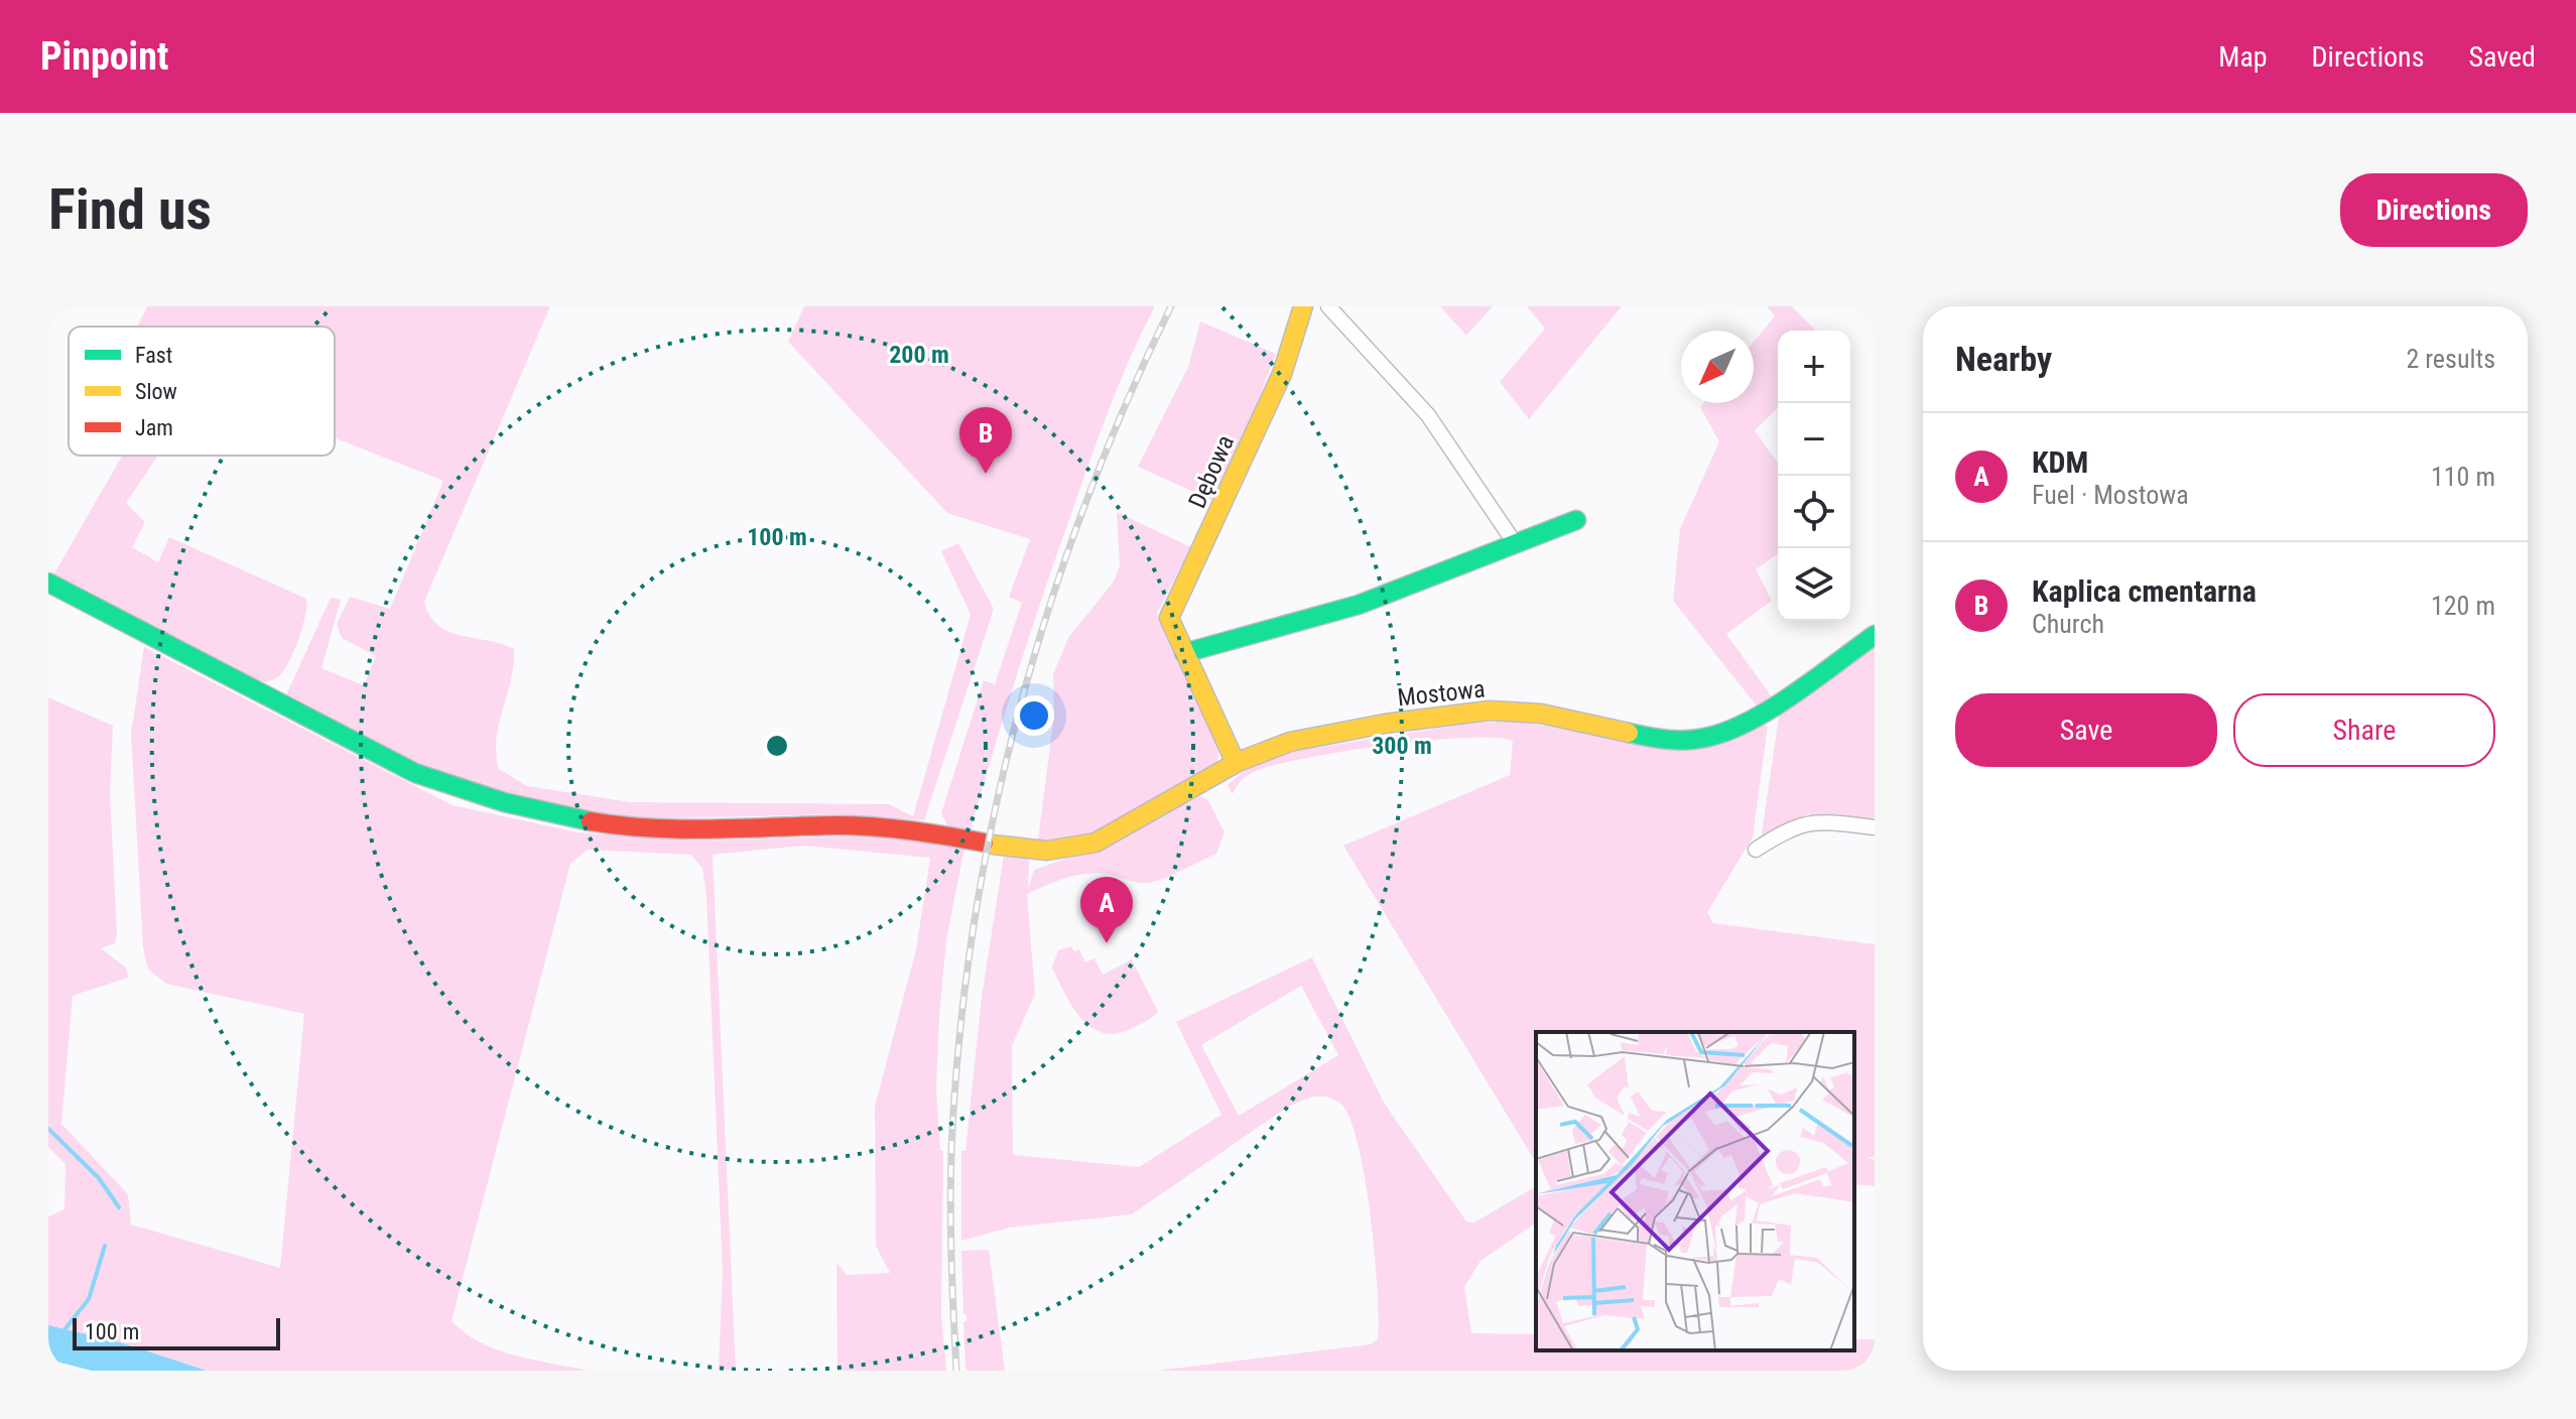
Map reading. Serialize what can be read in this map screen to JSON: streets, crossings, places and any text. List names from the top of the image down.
{
  "streets": {
    "street": ["Dębowa", "Mostowa"]
  },
  "crossings": [
    ["Dębowa", "Mostowa"]
  ],
  "legend": ["Fast", "Slow", "Jam"],
  "scale_bar": "100 m",
  "north": "bottom left",
  "page": {
    "header": "Pinpoint",
    "nav": ["Map", "Directions", "Saved"],
    "buttons": [
      "Directions",
      ["Save", "Share"]
    ],
    "title": "Find us",
    "heading": ["Nearby", "2 results"],
    "map_buttons": ["+", "−"],
    "pins": ["B", "A"],
    "list": [
      {
        "mark": "A",
        "name": "KDM",
        "note": "Fuel · Mostowa",
        "value": "110 m"
      },
      {
        "mark": "B",
        "name": "Kaplica cmentarna",
        "note": "Church",
        "value": "120 m"
      }
    ],
    "scale": "100 m"
  },
  "rings": ["200 m", "100 m", "300 m"]
}
